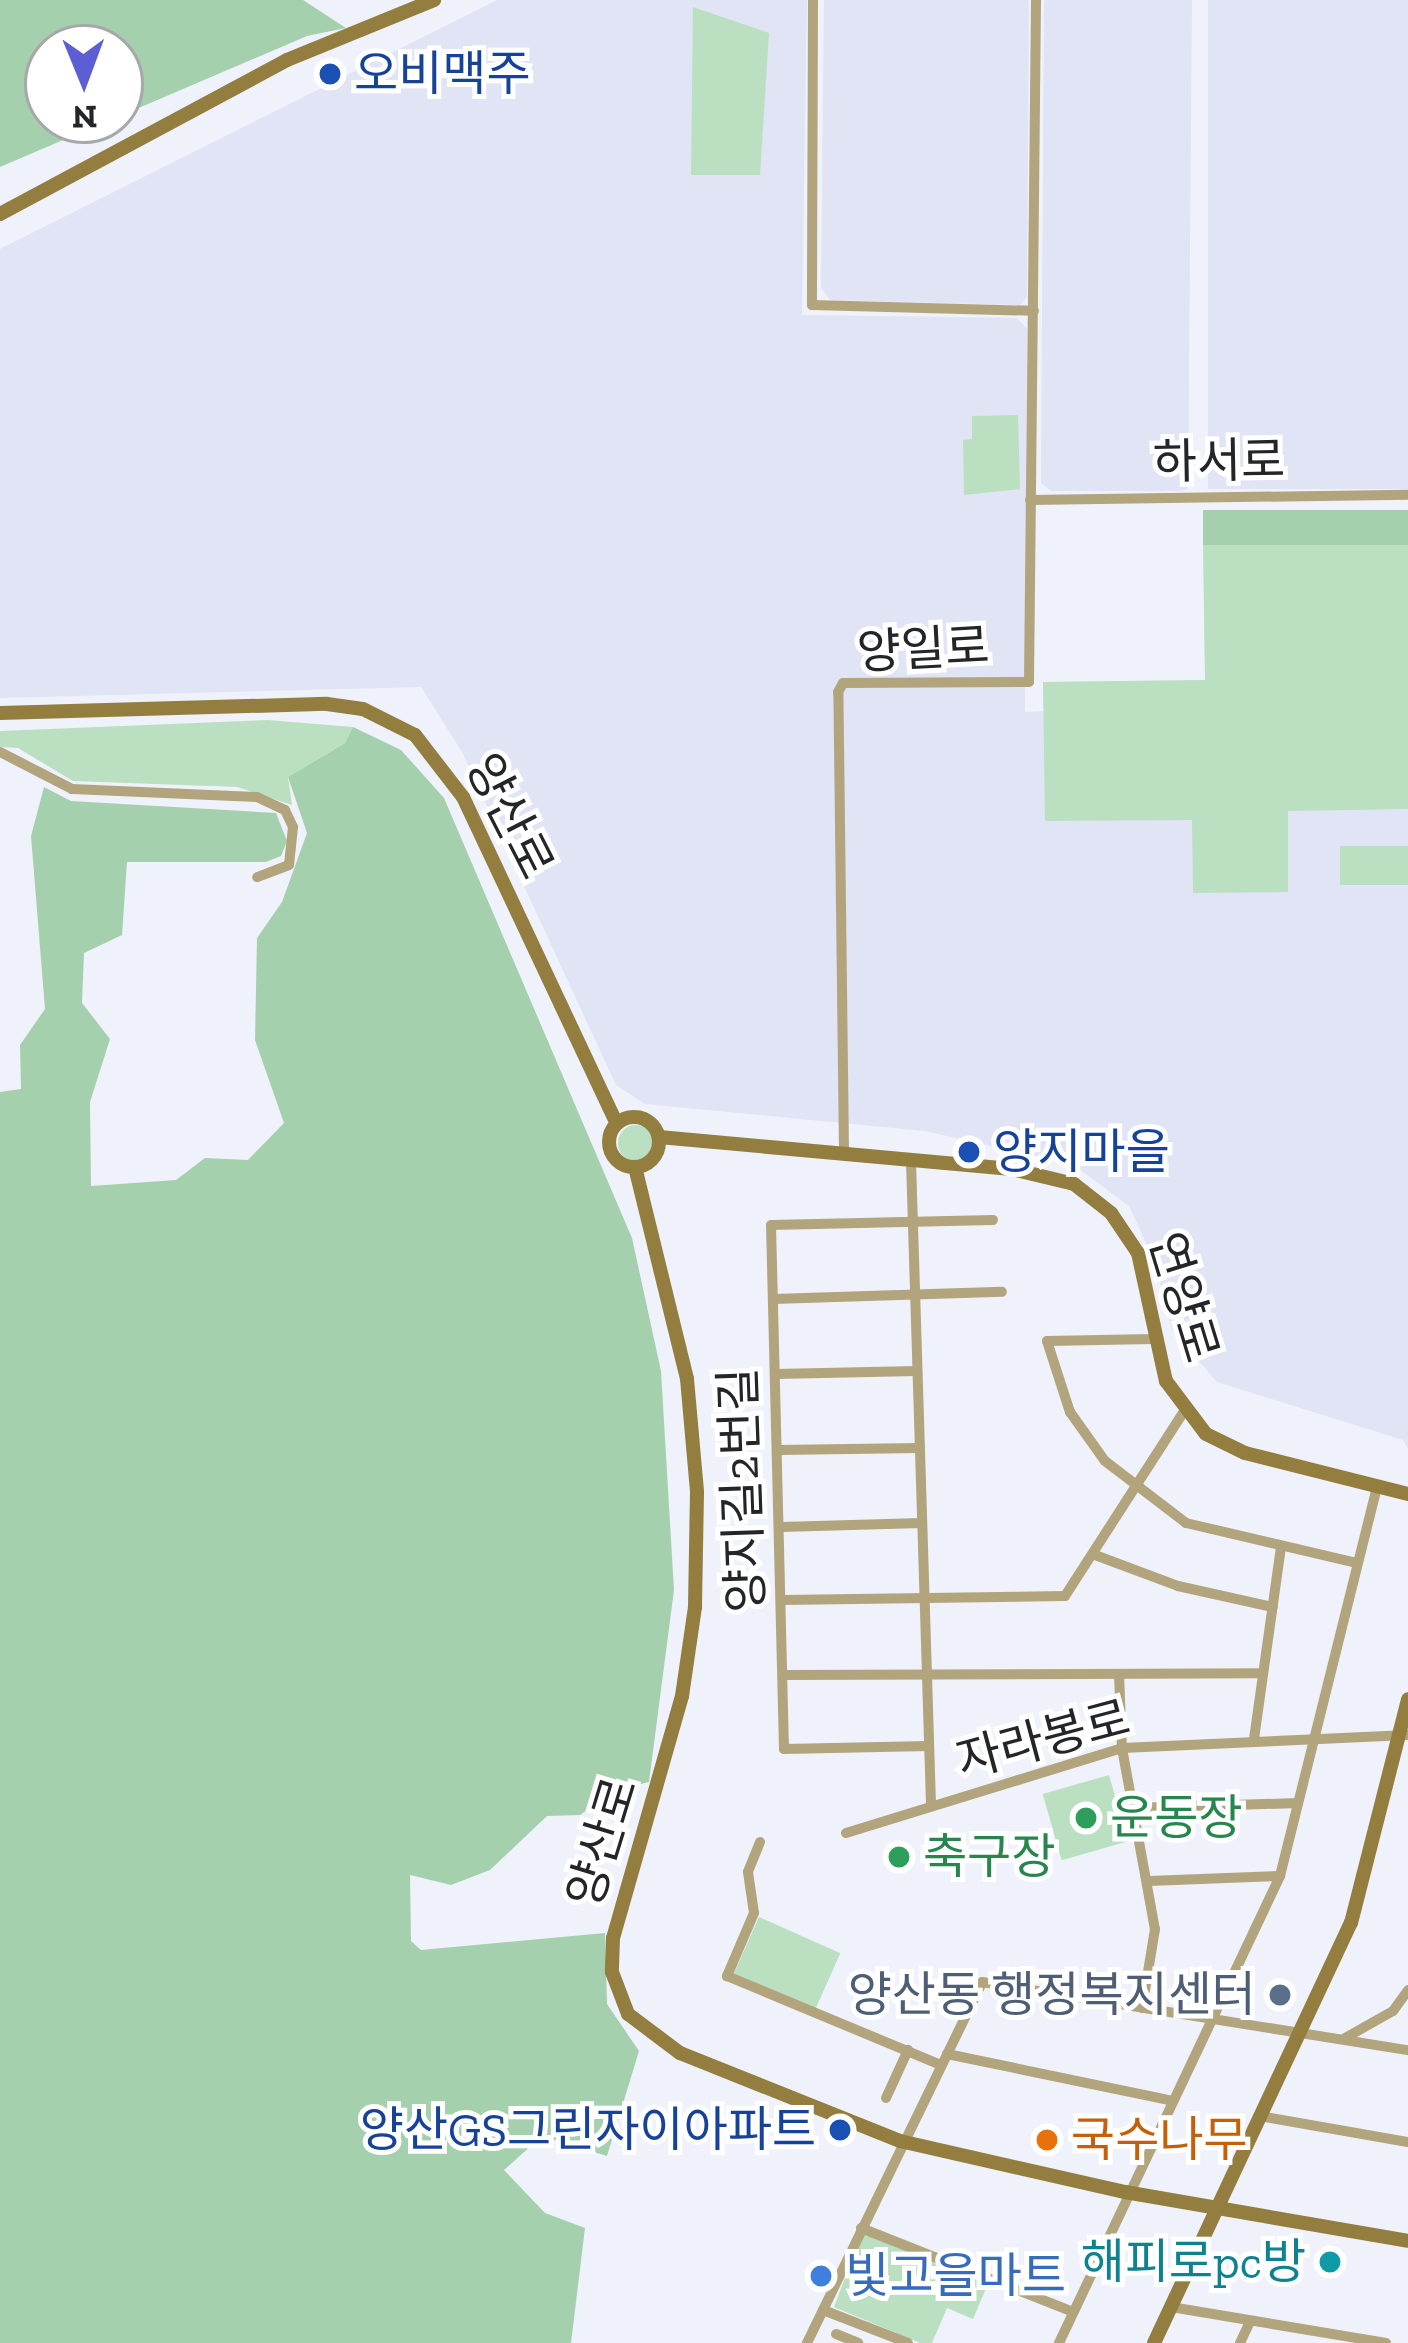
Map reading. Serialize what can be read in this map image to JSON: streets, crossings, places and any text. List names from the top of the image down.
{
  "streets": {
    "street": [
      "하서로",
      "양일로",
      "양산로",
      "연양로",
      "양지길2번길",
      "자라봉로"
    ]
  },
  "crossings": [
    ["하서로", "양일로"],
    ["양일로", "연양로"],
    ["양산로", "연양로"]
  ],
  "places": [
    "오비맥주",
    "양지마을",
    "운동장",
    "축구장",
    "양산동 행정복지센터",
    "양산GS그린자이아파트",
    "국수나무",
    "해피로pc방",
    "빛고을마트"
  ],
  "north": "bottom"
}
